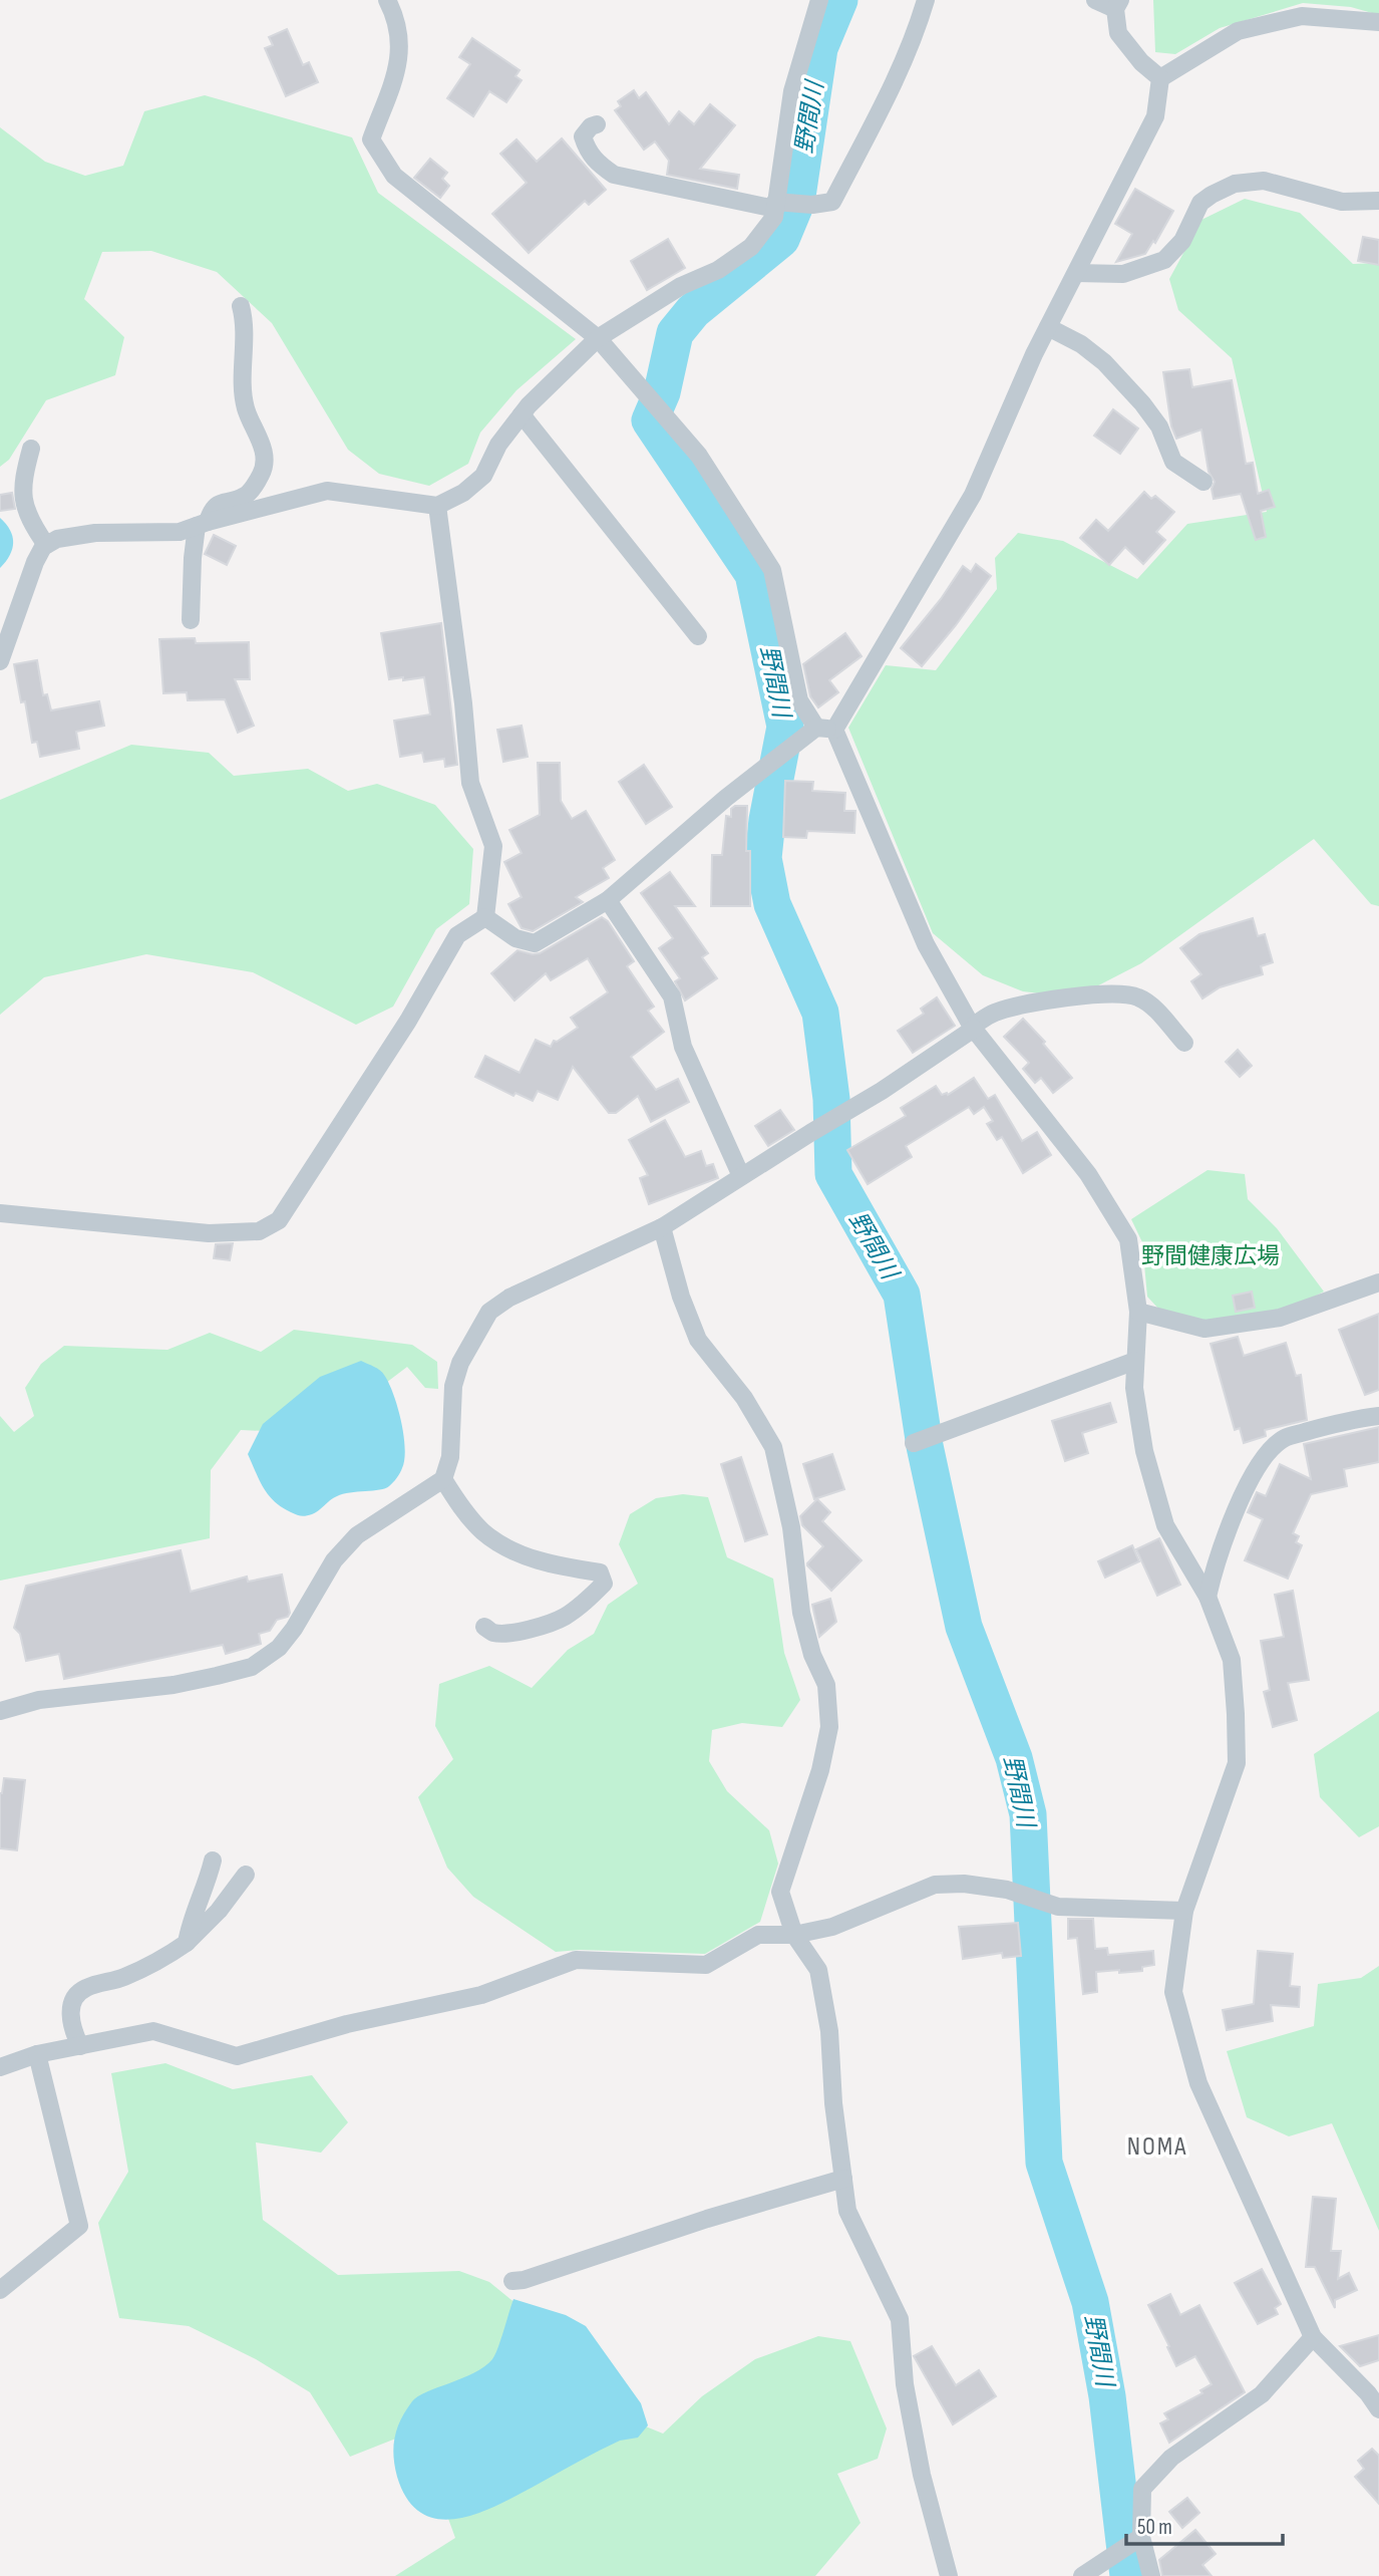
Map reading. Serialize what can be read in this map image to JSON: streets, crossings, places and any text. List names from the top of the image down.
{
  "districts": ["NOMA"],
  "water": ["野間川"],
  "parks": ["野間健康広場"],
  "scale_bar": "50 m"
}
